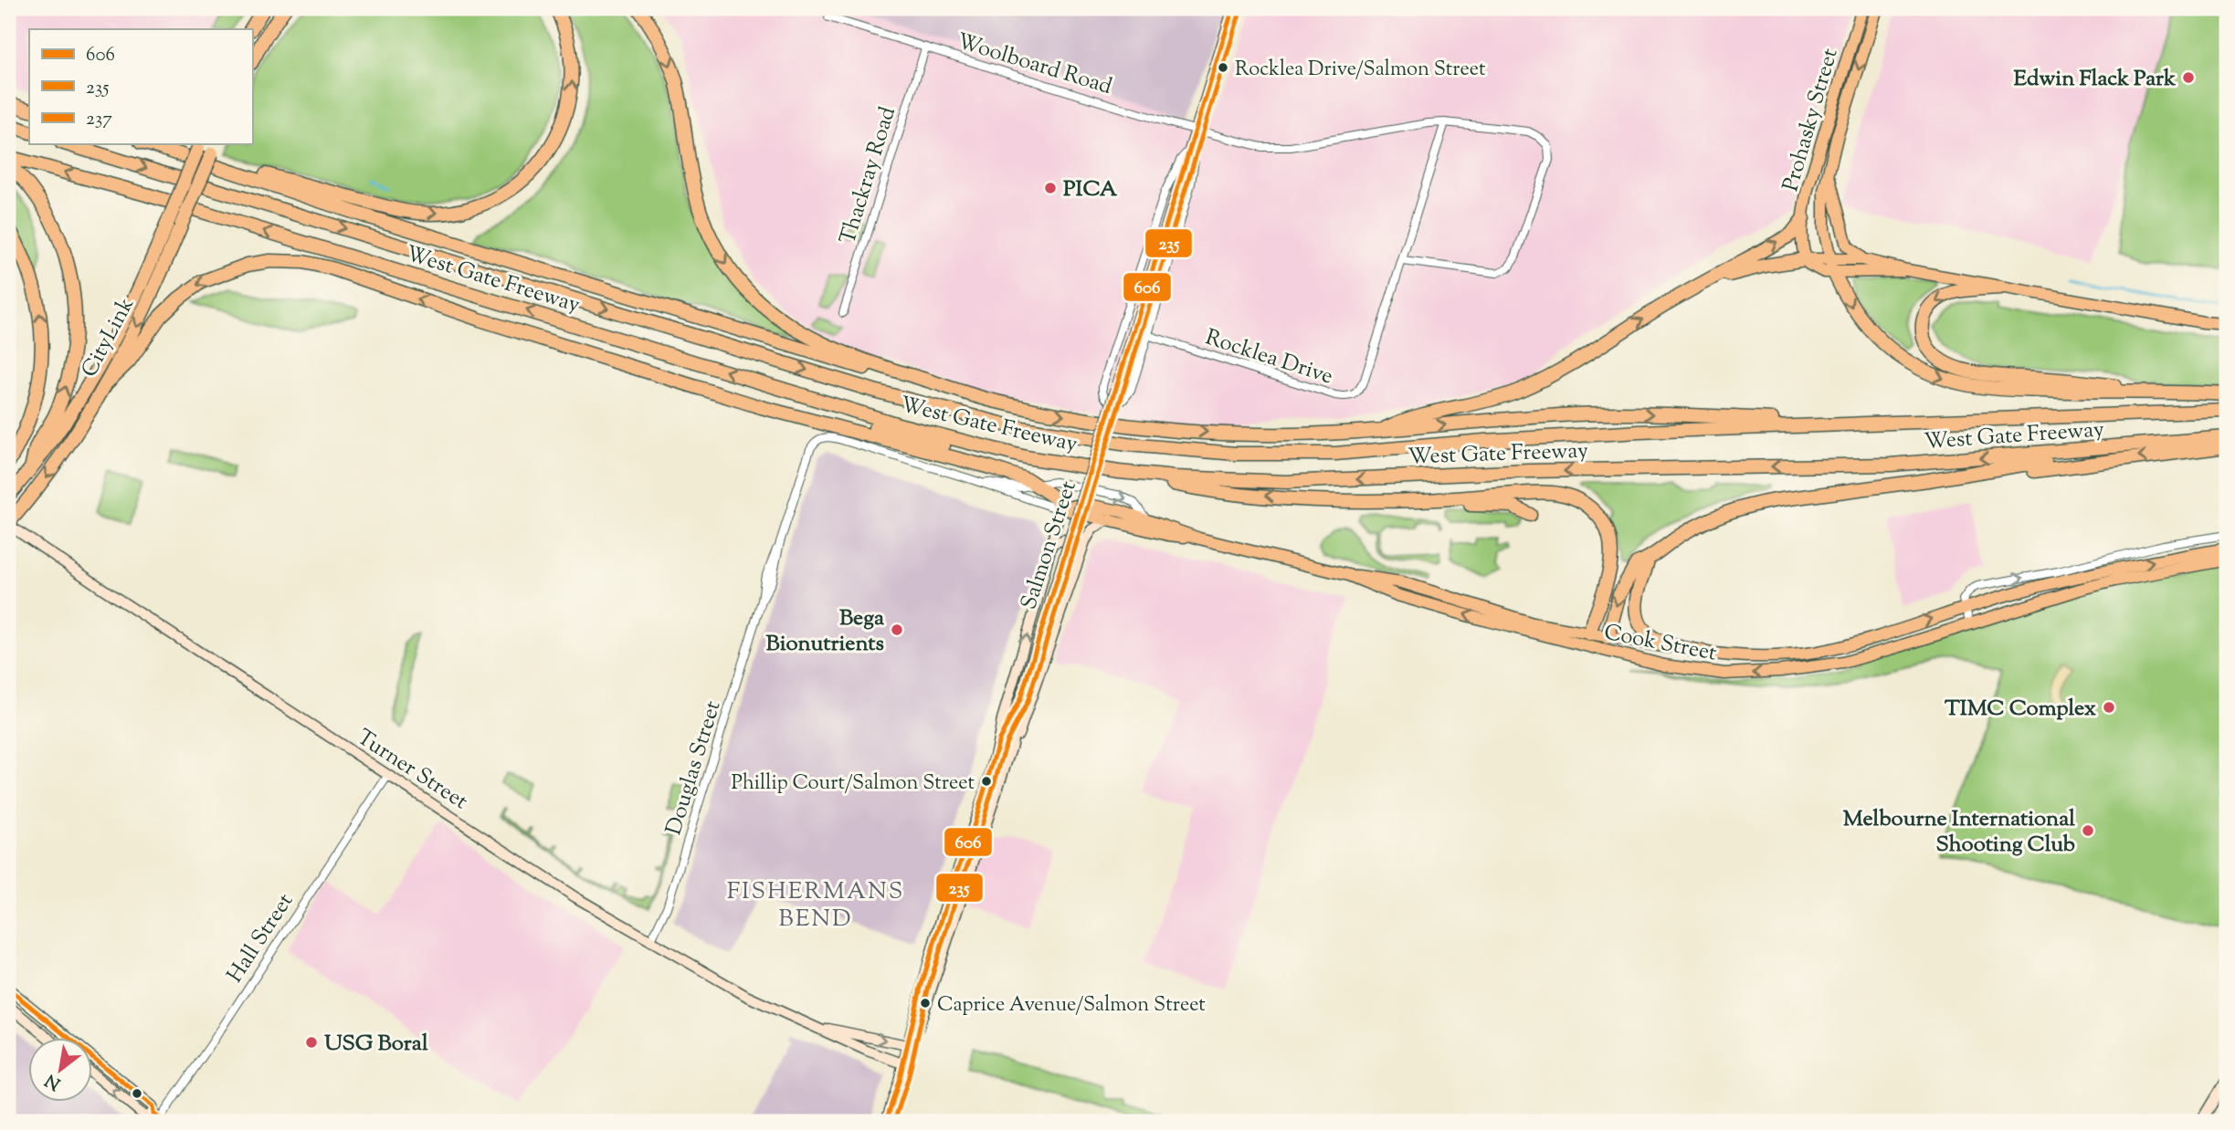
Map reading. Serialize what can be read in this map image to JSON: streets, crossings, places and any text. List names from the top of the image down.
{
  "streets": {
    "highway": ["West Gate Freeway", "CityLink"],
    "main road": ["Prohasky Street", "Cook Street"],
    "street": [
      "Woolboard Road",
      "Thackray Road",
      "Rocklea Drive",
      "Salmon Street",
      "Douglas Street",
      "Turner Street",
      "Hall Street"
    ]
  },
  "crossings": [
    ["Woolboard Road", "Thackray Road"],
    ["Woolboard Road", "Salmon Street"],
    ["CityLink", "Turner Street"],
    ["Rocklea Drive", "Salmon Street"],
    ["Salmon Street", "Cook Street"],
    ["Salmon Street", "Turner Street"],
    ["Cook Street", "Douglas Street"],
    ["Douglas Street", "Turner Street"],
    ["Turner Street", "Hall Street"]
  ],
  "districts": ["FISHERMANS BEND"],
  "places": [
    "Rocklea Drive/Salmon Street",
    "Edwin Flack Park",
    "PICA",
    "Bega Bionutrients",
    "TIMC Complex",
    "Phillip Court/Salmon Street",
    "Melbourne International Shooting Club",
    "Caprice Avenue/Salmon Street",
    "USG Boral"
  ],
  "lines": ["transit line 606", "transit line 235", "transit line 237"],
  "legend": ["606", "235", "237"],
  "north": "bottom left"
}
